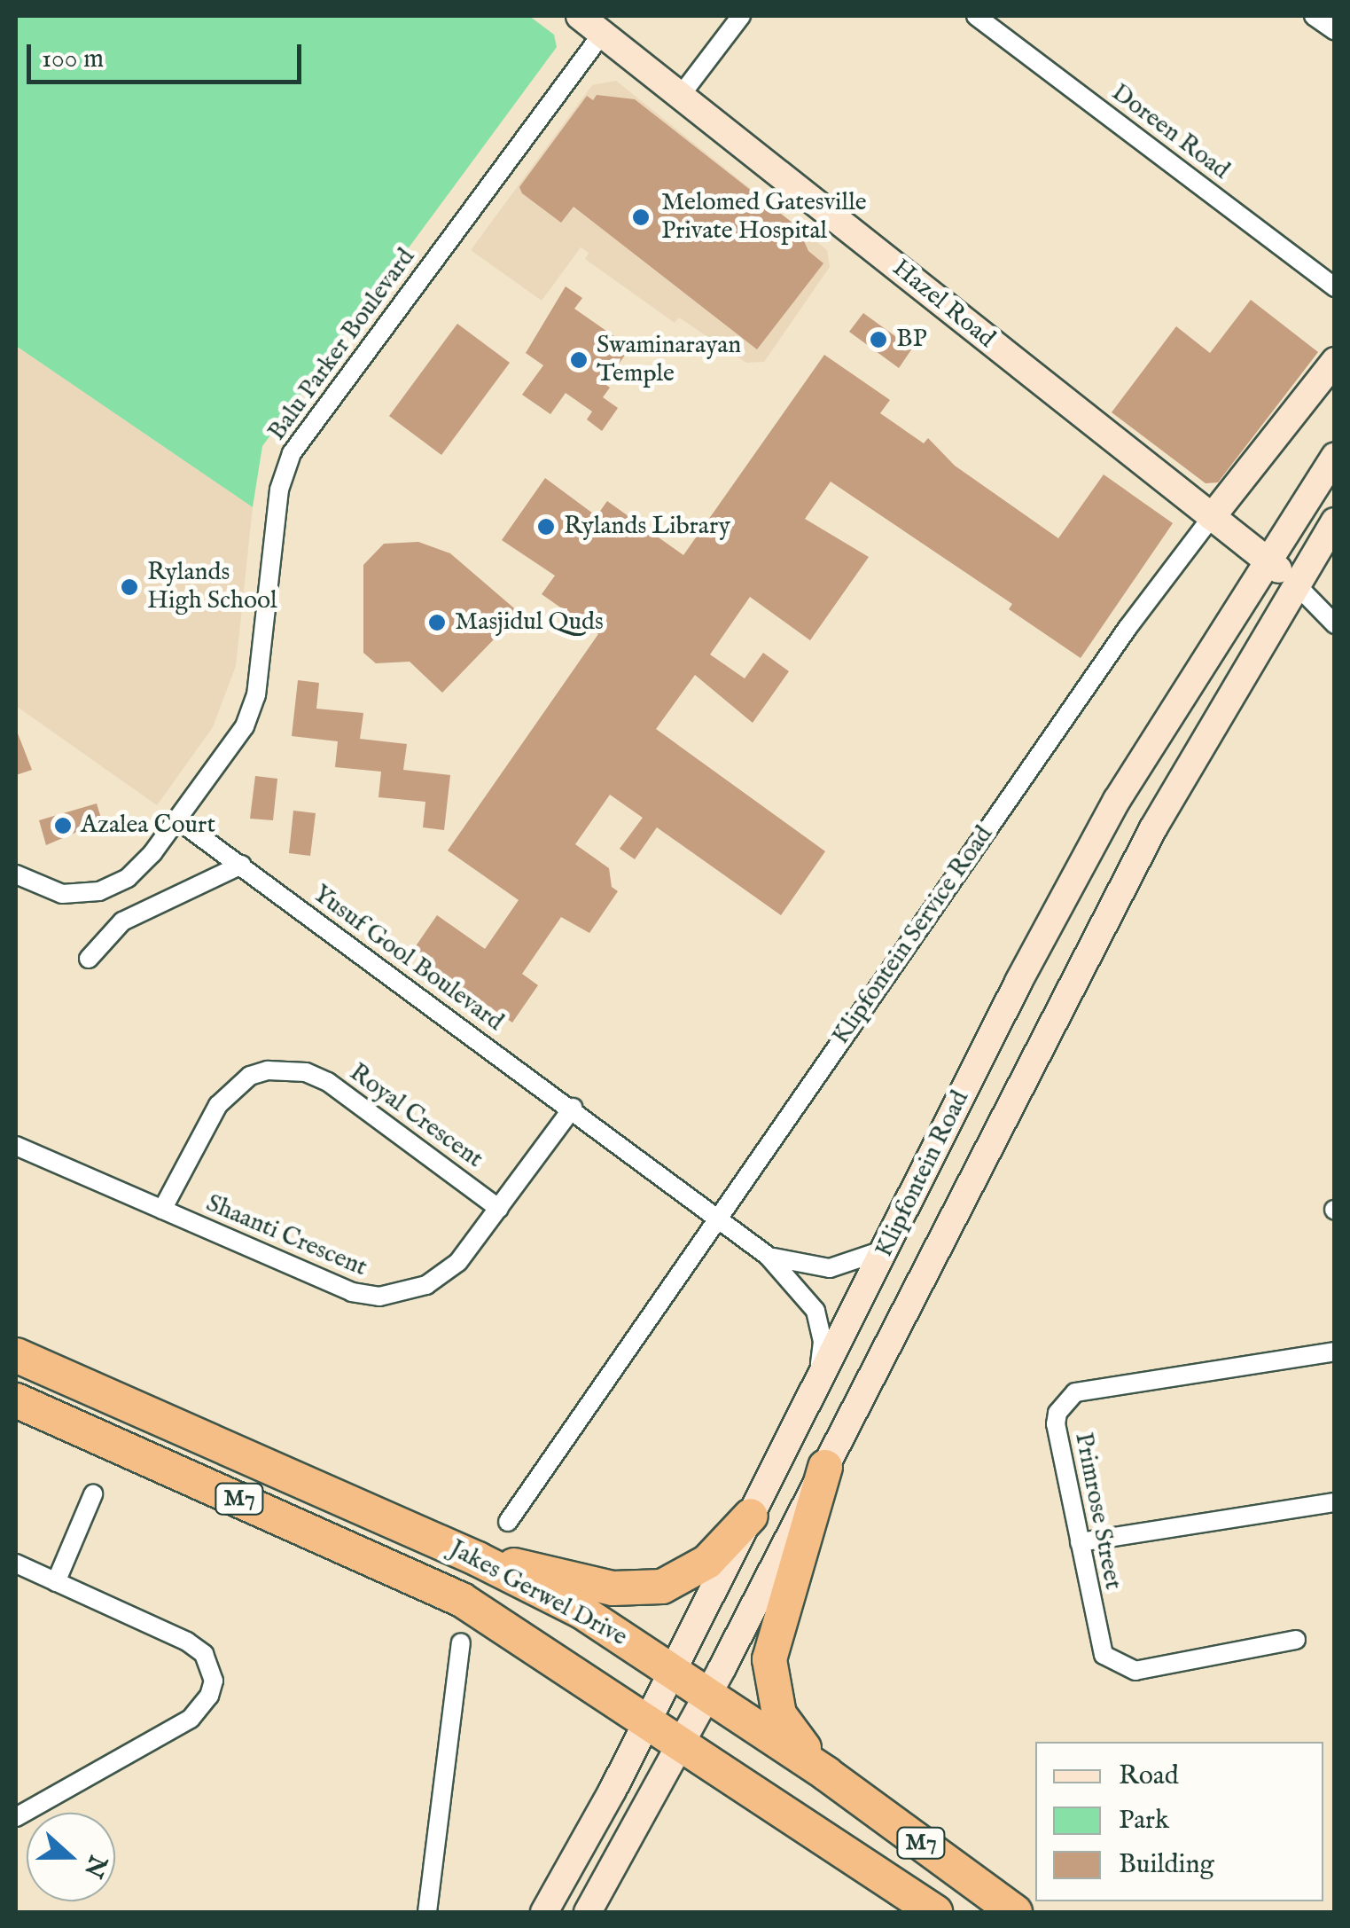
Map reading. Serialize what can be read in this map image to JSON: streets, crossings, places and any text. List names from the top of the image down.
{
  "streets": {
    "highway": ["M7", "Jakes Gerwel Drive"],
    "main road": ["Hazel Road", "Klipfontein Service Road", "Klipfontein Road"],
    "street": [
      "Doreen Road",
      "Balu Parker Boulevard",
      "Yusuf Gool Boulevard",
      "Royal Crescent",
      "Shaanti Crescent",
      "Primrose Street"
    ]
  },
  "crossings": [
    ["Hazel Road", "Balu Parker Boulevard"],
    ["Hazel Road", "Klipfontein Service Road"],
    ["Hazel Road", "Klipfontein Road"],
    ["Balu Parker Boulevard", "Yusuf Gool Boulevard"],
    ["Klipfontein Service Road", "Yusuf Gool Boulevard"],
    ["Yusuf Gool Boulevard", "Klipfontein Road"],
    ["Yusuf Gool Boulevard", "Shaanti Crescent"],
    ["Royal Crescent", "Shaanti Crescent"],
    ["Klipfontein Road", "Jakes Gerwel Drive"]
  ],
  "places": [
    "Melomed Gatesville Private Hospital",
    "BP",
    "Swaminarayan Temple",
    "Rylands Library",
    "Rylands High School",
    "Masjidul Quds",
    "Azalea Court"
  ],
  "legend": ["Road", "Park", "Building"],
  "scale_bar": "100 m",
  "north": "right"
}
